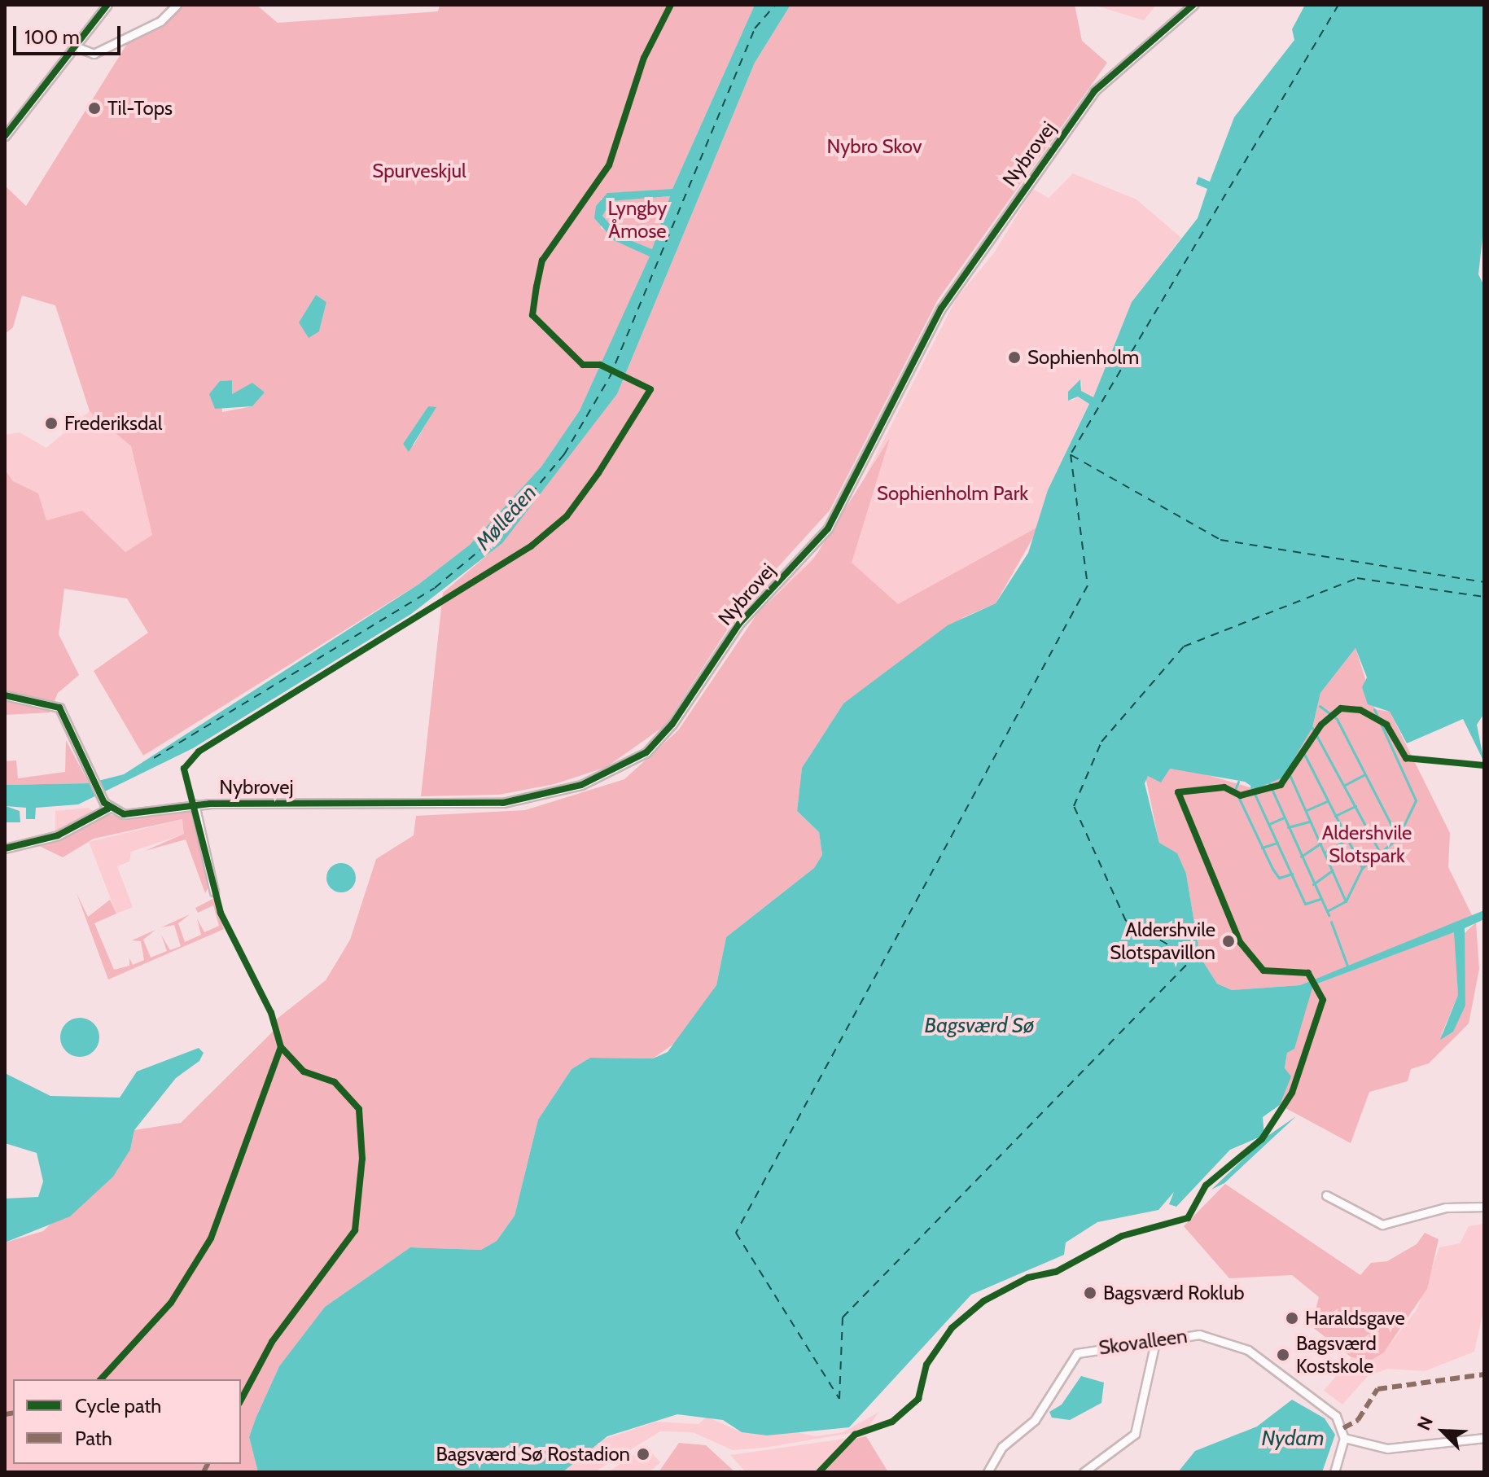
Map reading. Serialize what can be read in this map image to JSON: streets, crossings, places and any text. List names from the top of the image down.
{
  "streets": {
    "street": ["Nybrovej", "Skovalleen"]
  },
  "water": ["Mølleåen", "Bagsværd Sø", "Nydam"],
  "parks": [
    "Nybro Skov",
    "Spurveskjul",
    "Lyngby Åmose",
    "Sophienholm Park",
    "Aldershvile Slotspark"
  ],
  "places": [
    "Til-Tops",
    "Sophienholm",
    "Frederiksdal",
    "Aldershvile Slotspavillon",
    "Bagsværd Roklub",
    "Haraldsgave",
    "Bagsværd Kostskole",
    "Bagsværd Sø Rostadion"
  ],
  "legend": ["Cycle path", "Path"],
  "scale_bar": "100 m",
  "north": "top left"
}
